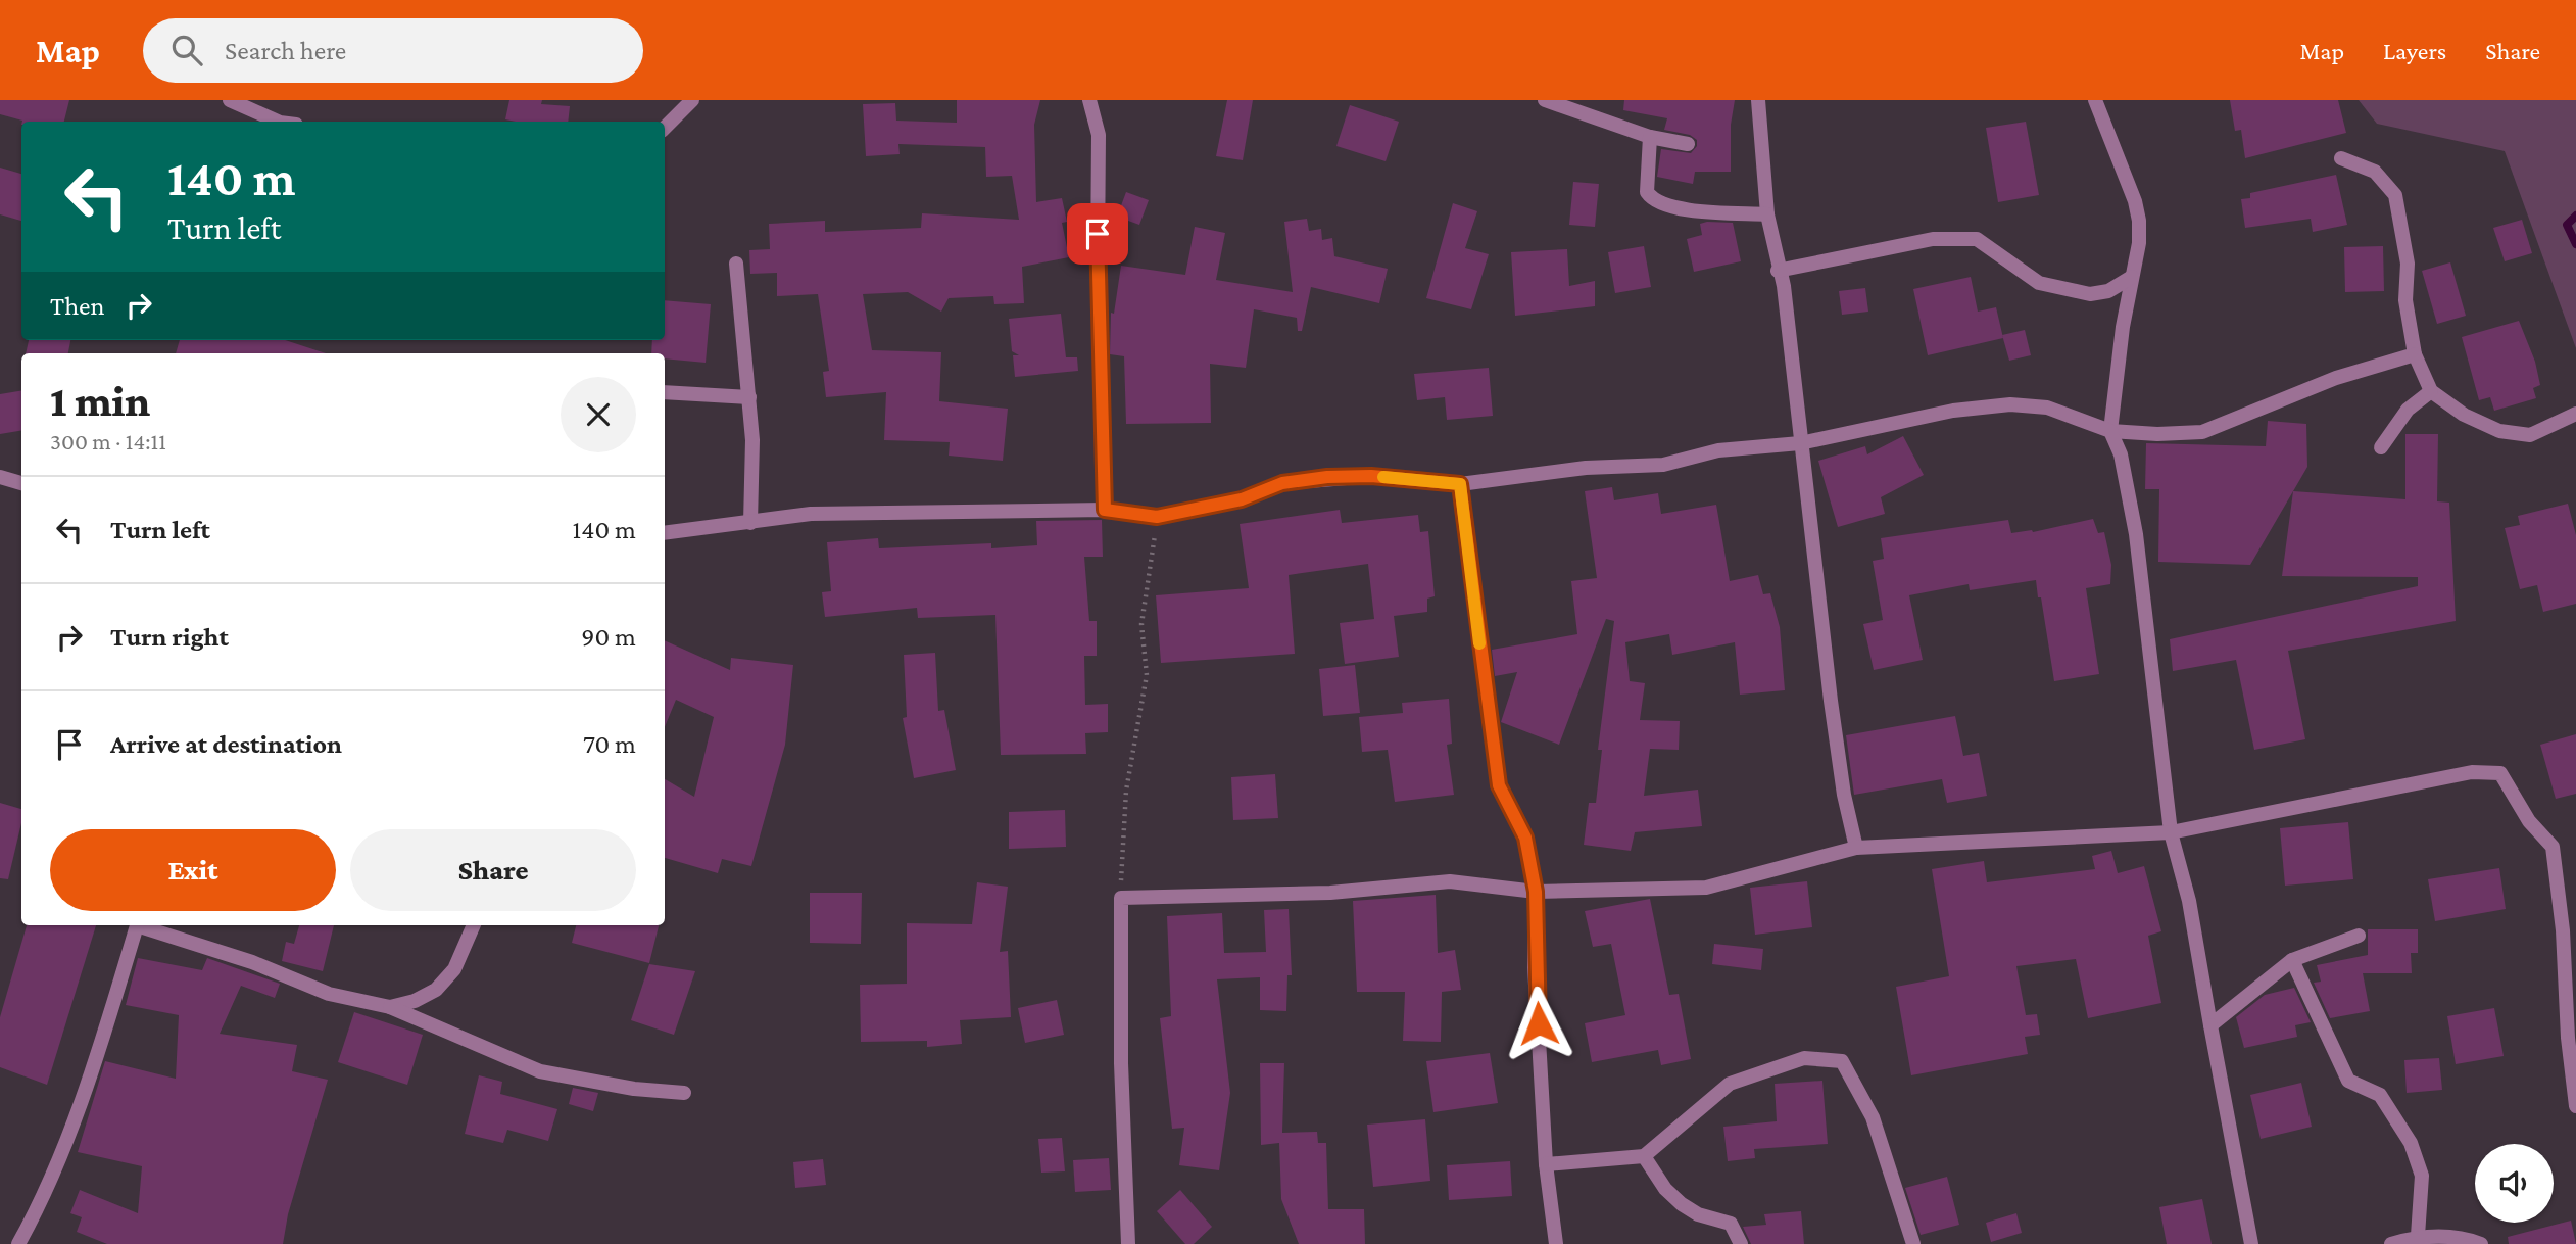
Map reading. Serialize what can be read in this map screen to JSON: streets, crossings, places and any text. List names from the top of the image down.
{
  "page": {
    "header": "Map",
    "search": "Search here",
    "nav": ["Map", "Layers", "Share"],
    "turn": ["140 m", "Turn left"],
    "then": "Then",
    "heading": ["1 min", "300 m · 14:11"],
    "list": [
      {
        "name": "Turn left",
        "value": "140 m"
      },
      {
        "name": "Turn right",
        "value": "90 m"
      },
      {
        "name": "Arrive at destination",
        "value": "70 m"
      }
    ],
    "buttons": ["Exit", "Share"]
  }
}
